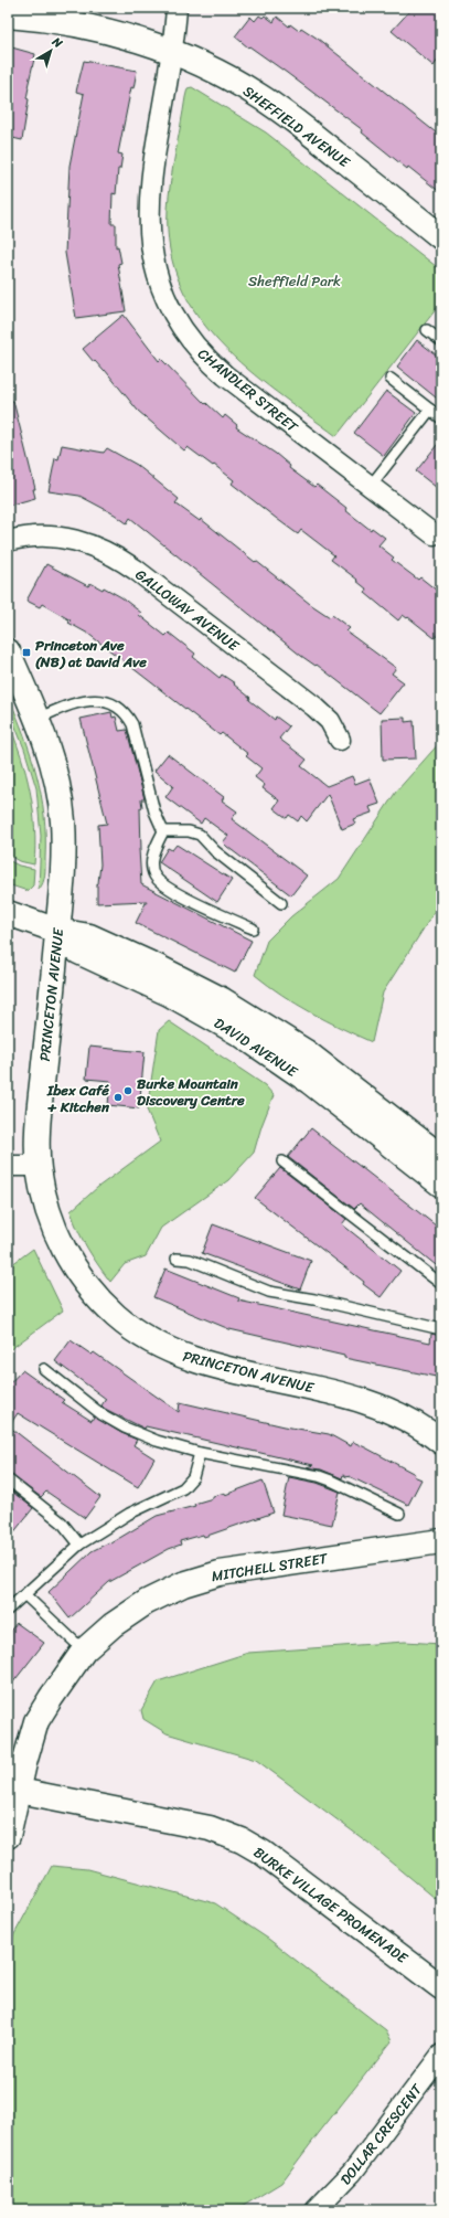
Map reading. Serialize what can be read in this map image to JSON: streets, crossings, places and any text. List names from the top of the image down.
{
  "streets": {
    "street": [
      "SHEFFIELD AVENUE",
      "CHANDLER STREET",
      "GALLOWAY AVENUE",
      "PRINCETON AVENUE",
      "DAVID AVENUE",
      "MITCHELL STREET",
      "BURKE VILLAGE PROMENADE",
      "DOLLAR CRESCENT"
    ]
  },
  "crossings": [
    ["SHEFFIELD AVENUE", "CHANDLER STREET"],
    ["PRINCETON AVENUE", "DAVID AVENUE"],
    ["MITCHELL STREET", "BURKE VILLAGE PROMENADE"]
  ],
  "parks": ["Sheffield Park"],
  "places": {
    "transit": ["Princeton Ave (NB) at David Ave"],
    "other": ["Burke Mountain Discovery Centre", "Ibex Café + Kitchen"]
  },
  "north": "top right"
}
